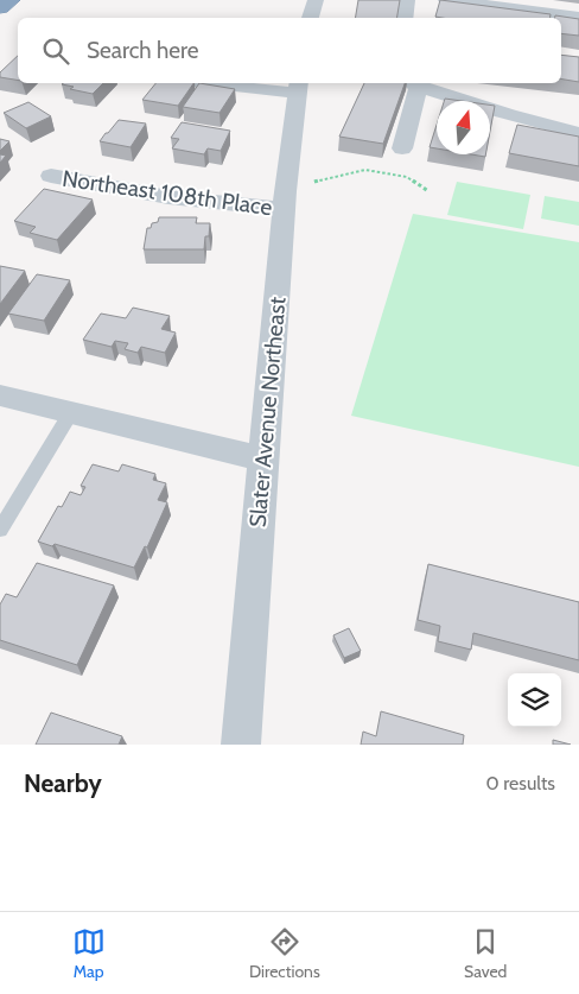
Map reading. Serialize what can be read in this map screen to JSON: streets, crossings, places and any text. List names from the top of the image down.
{
  "streets": {
    "street": ["Northeast 108th Place", "Slater Avenue Northeast"]
  },
  "crossings": [
    ["Northeast 108th Place", "Slater Avenue Northeast"]
  ],
  "north": "top",
  "page": {
    "search": "Search here",
    "heading": ["Nearby", "0 results"],
    "nav": ["Map", "Directions", "Saved"]
  }
}
